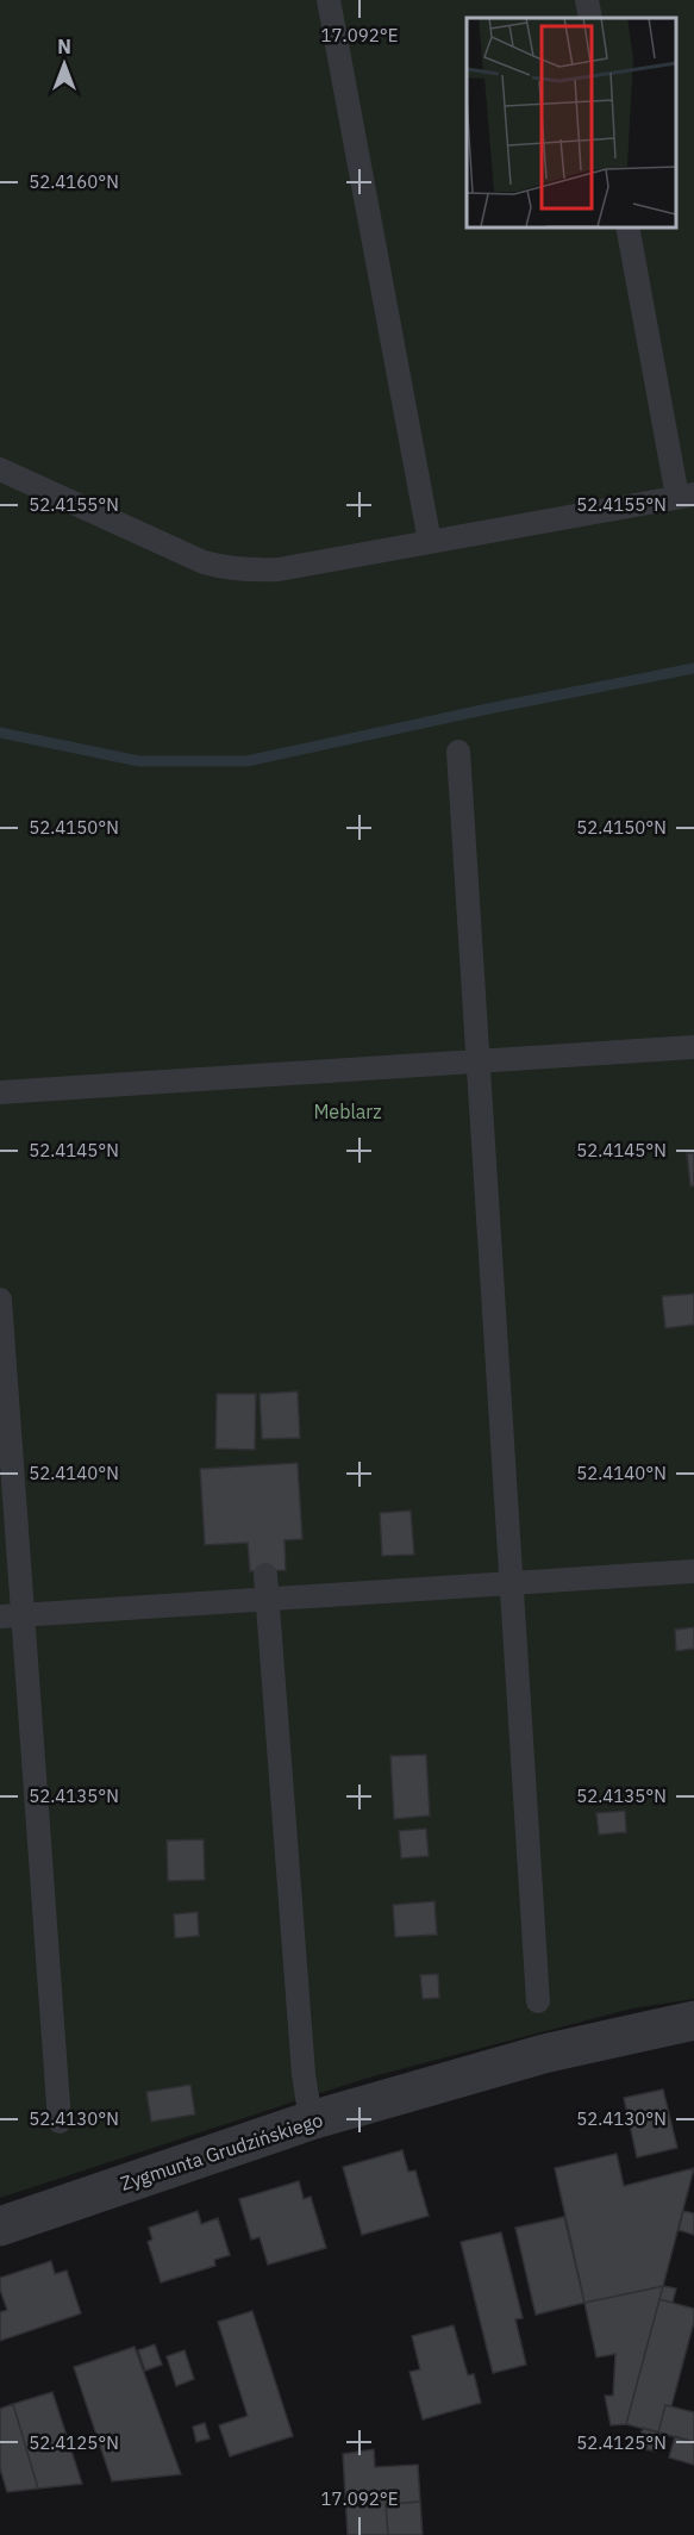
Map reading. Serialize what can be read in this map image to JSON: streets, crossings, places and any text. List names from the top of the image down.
{
  "streets": {
    "street": ["Zygmunta Grudzińskiego"]
  },
  "parks": ["Meblarz"],
  "north": "top",
  "coordinates": [
    "17.092°E",
    "52.4160°N",
    "52.4155°N",
    "52.4150°N",
    "52.4145°N",
    "52.4140°N",
    "52.4135°N",
    "52.4130°N",
    "52.4125°N"
  ]
}
